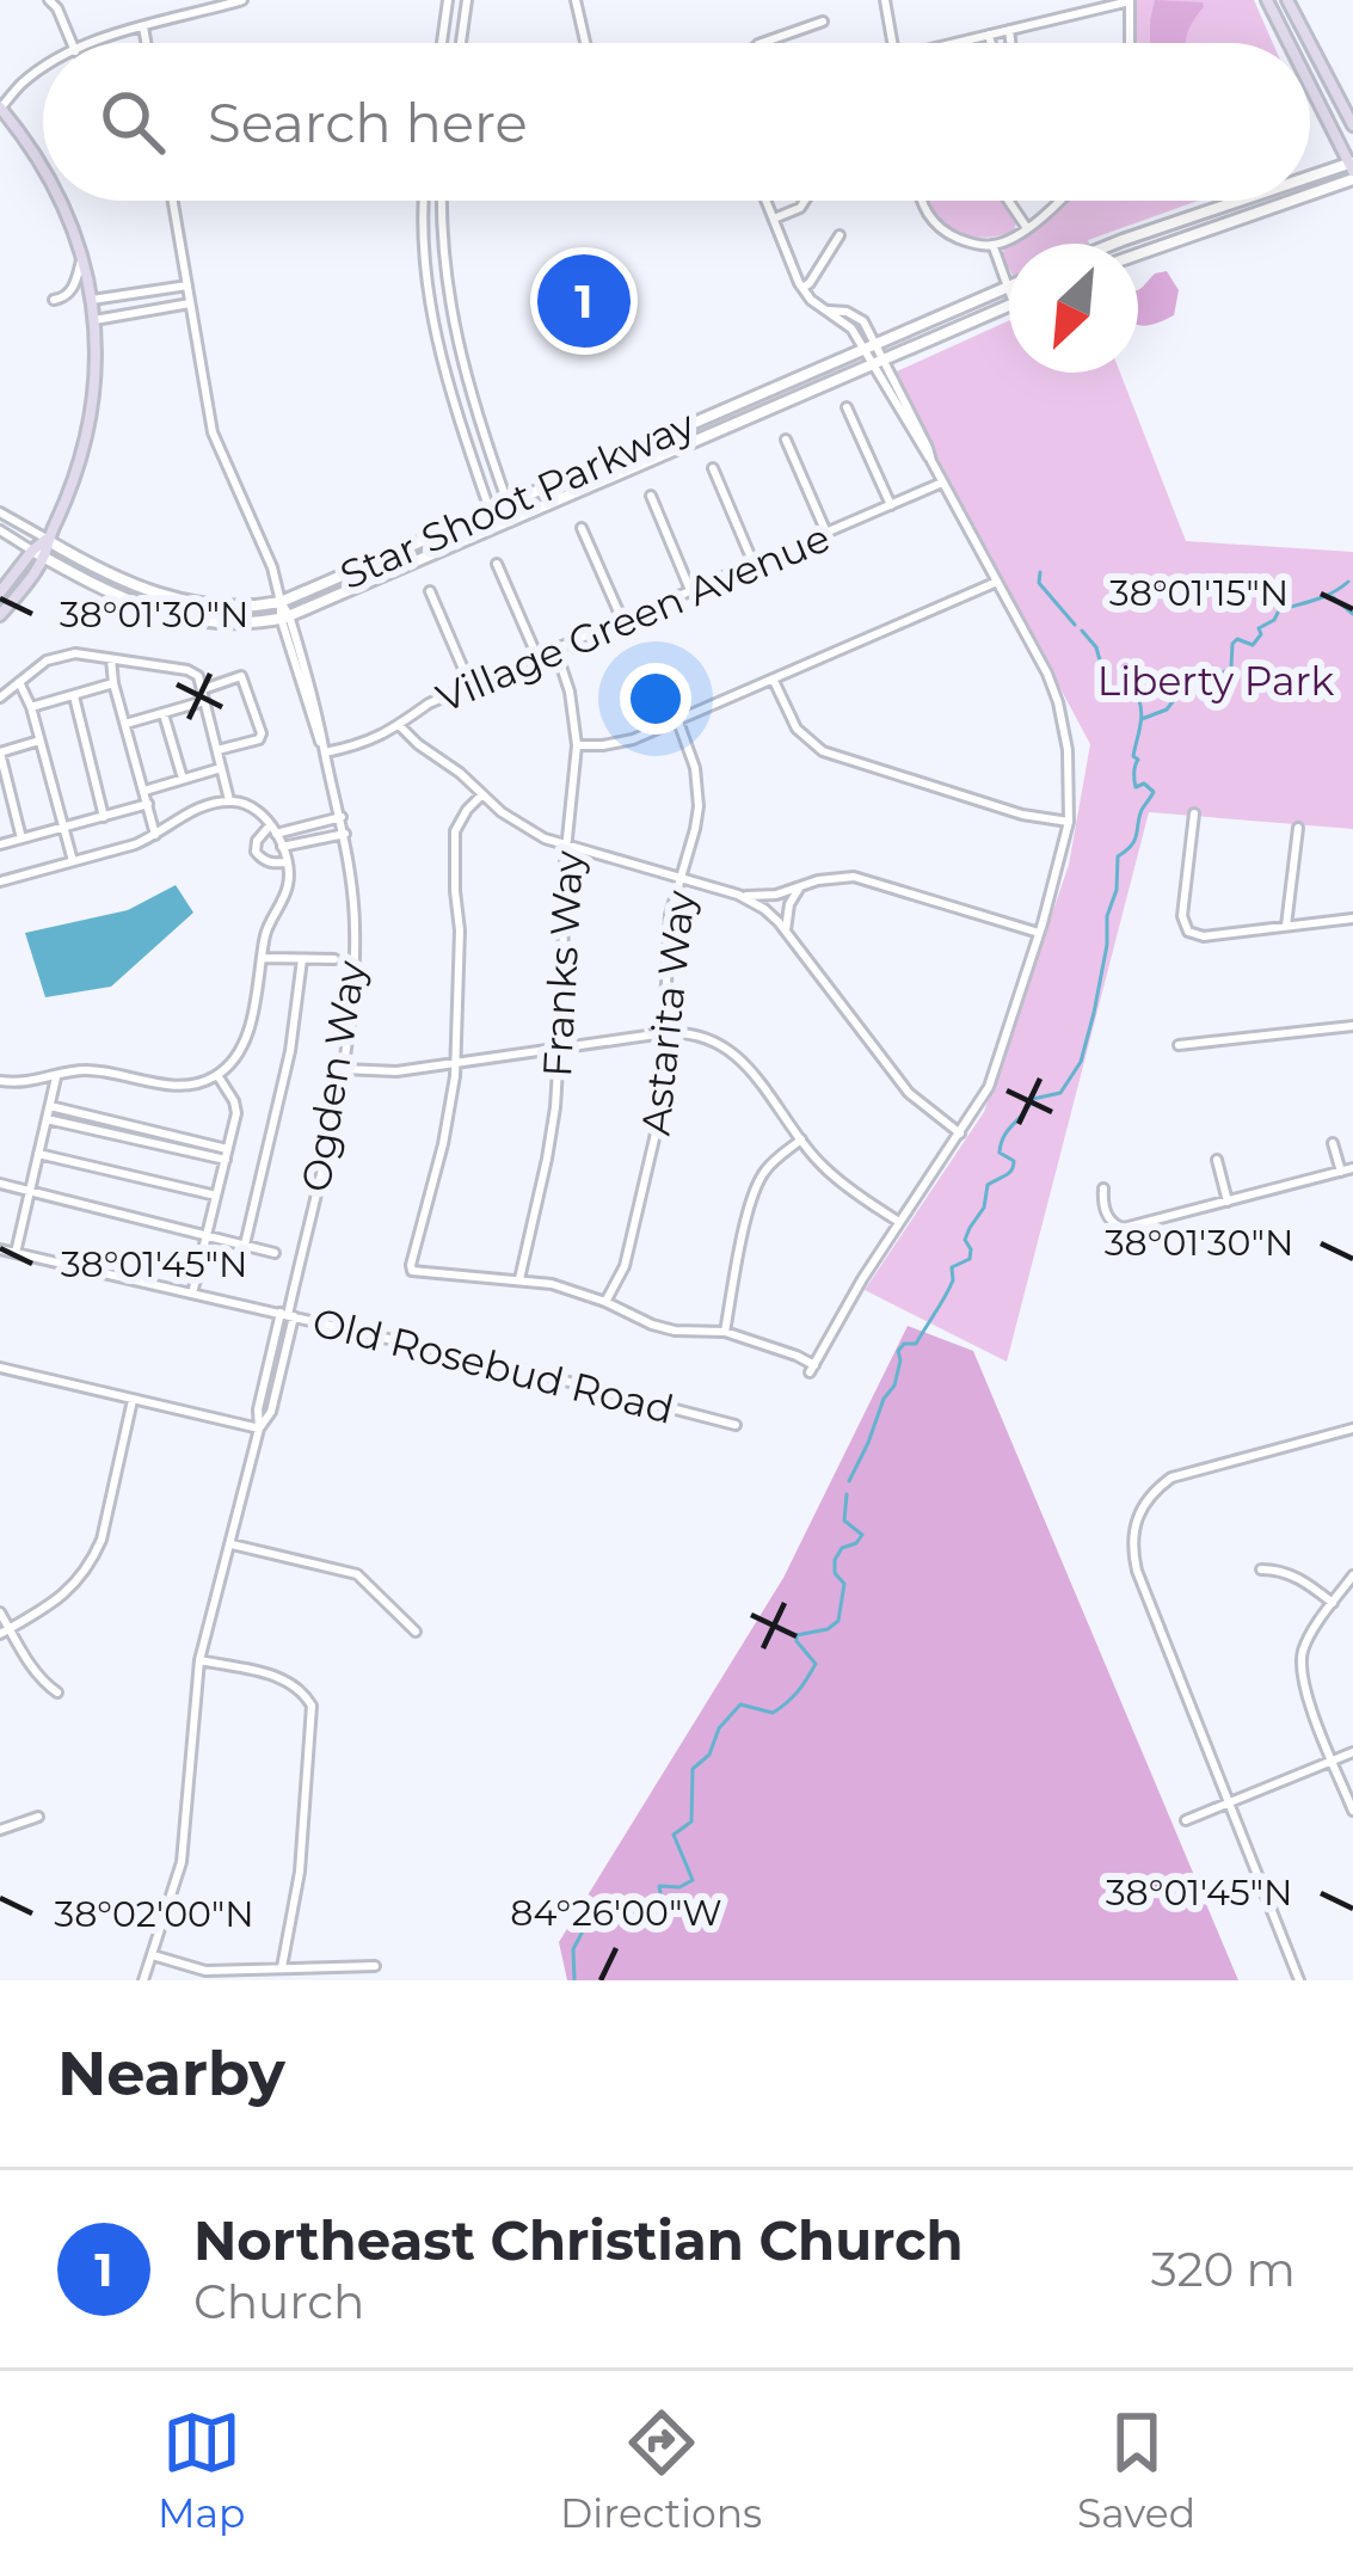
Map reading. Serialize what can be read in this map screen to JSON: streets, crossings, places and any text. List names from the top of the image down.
{
  "streets": {
    "street": [
      "Star Shoot Parkway",
      "Village Green Avenue",
      "Franks Way",
      "Astarita Way",
      "Ogden Way",
      "Old Rosebud Road"
    ]
  },
  "crossings": [
    ["Star Shoot Parkway", "Ogden Way"],
    ["Village Green Avenue", "Franks Way"],
    ["Village Green Avenue", "Ogden Way"],
    ["Ogden Way", "Old Rosebud Road"]
  ],
  "parks": ["Liberty Park"],
  "north": "bottom left",
  "page": {
    "search": "Search here",
    "pins": "1",
    "heading": "Nearby",
    "list": [
      {
        "mark": "1",
        "name": "Northeast Christian Church",
        "note": "Church",
        "value": "320 m"
      }
    ],
    "nav": ["Map", "Directions", "Saved"]
  },
  "coordinates": [
    "38°01'15\"N",
    "38°01'30\"N",
    "38°01'45\"N",
    "84°26'00\"W",
    "38°02'00\"N"
  ]
}
